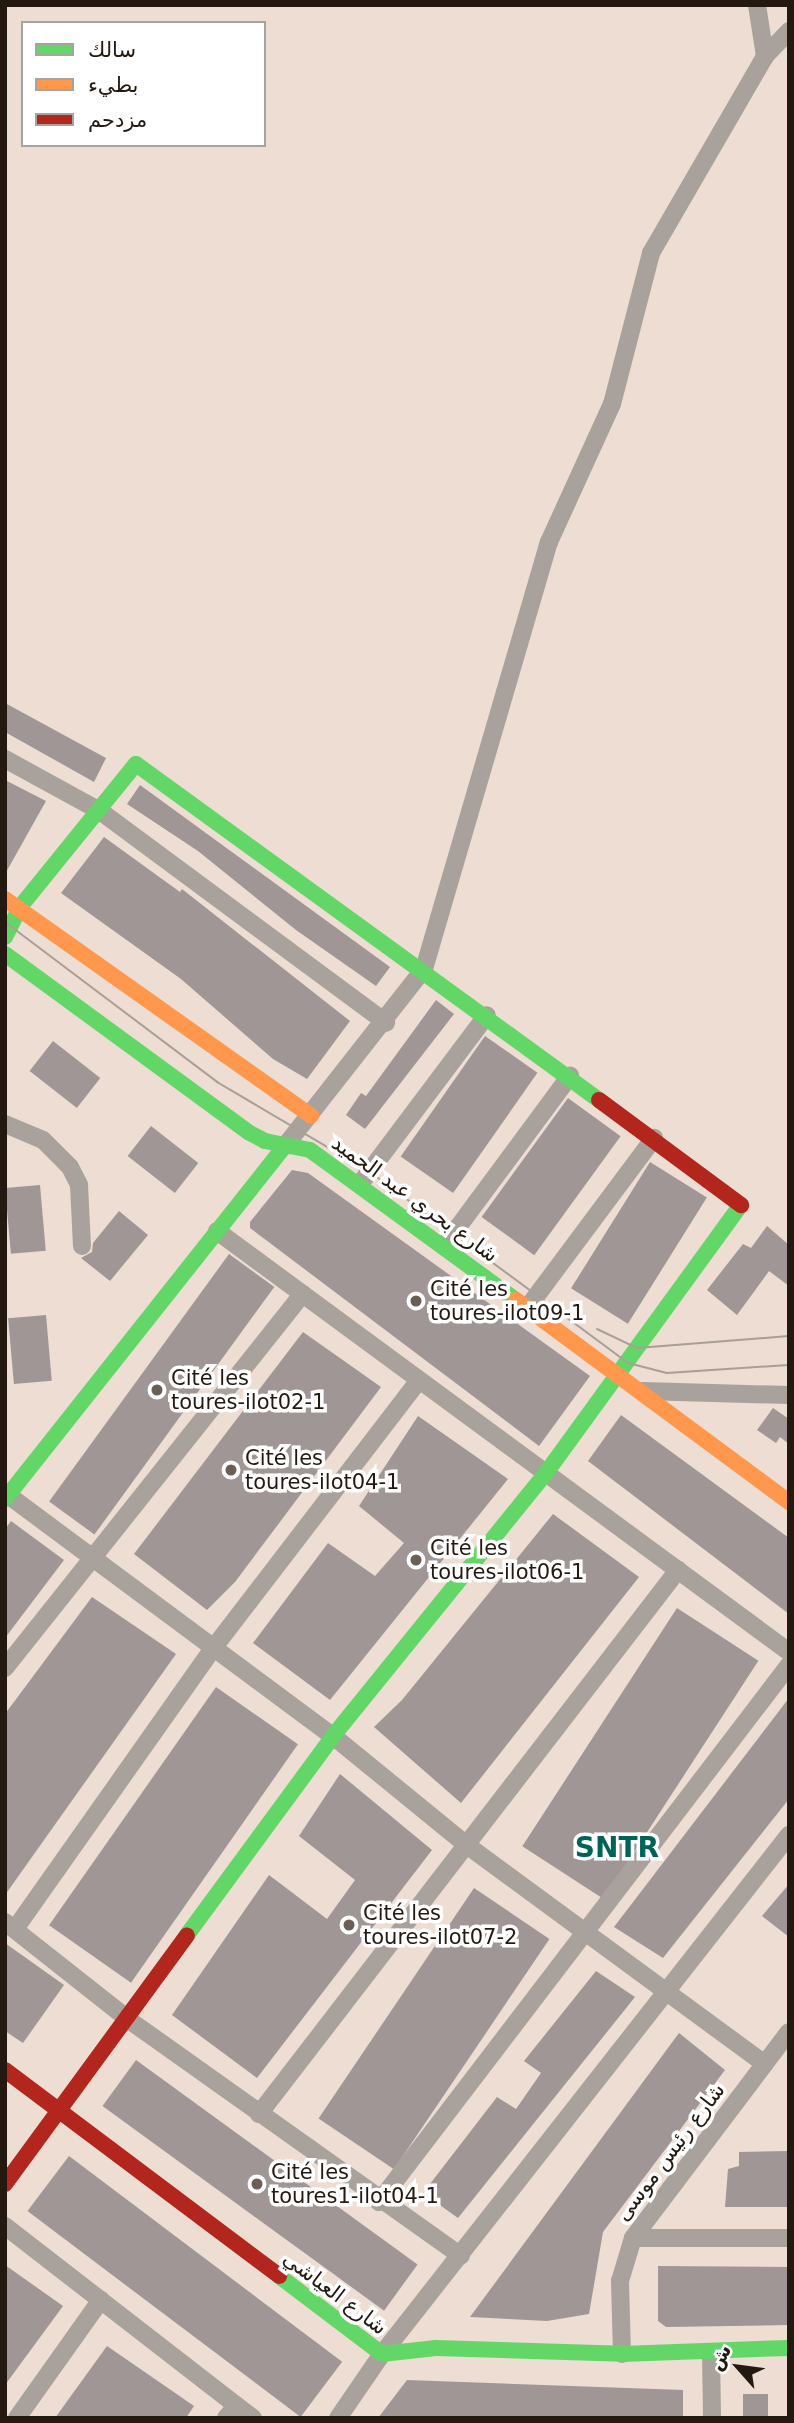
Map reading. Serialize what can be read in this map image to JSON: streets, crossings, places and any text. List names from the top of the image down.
{
  "streets": {
    "street": ["شارع بحري عبد الحميد", "شارع رئيس موسى", "شارع العياشي"]
  },
  "crossings": [
    ["شارع رئيس موسى", "شارع العياشي"]
  ],
  "districts": ["SNTR"],
  "places": [
    "Cité les toures-ilot09-1",
    "Cité les toures-ilot02-1",
    "Cité les toures-ilot04-1",
    "Cité les toures-ilot06-1",
    "Cité les toures-ilot07-2",
    "Cité les toures1-ilot04-1"
  ],
  "legend": ["سالك", "بطيء", "مزدحم"],
  "north": "top left"
}
